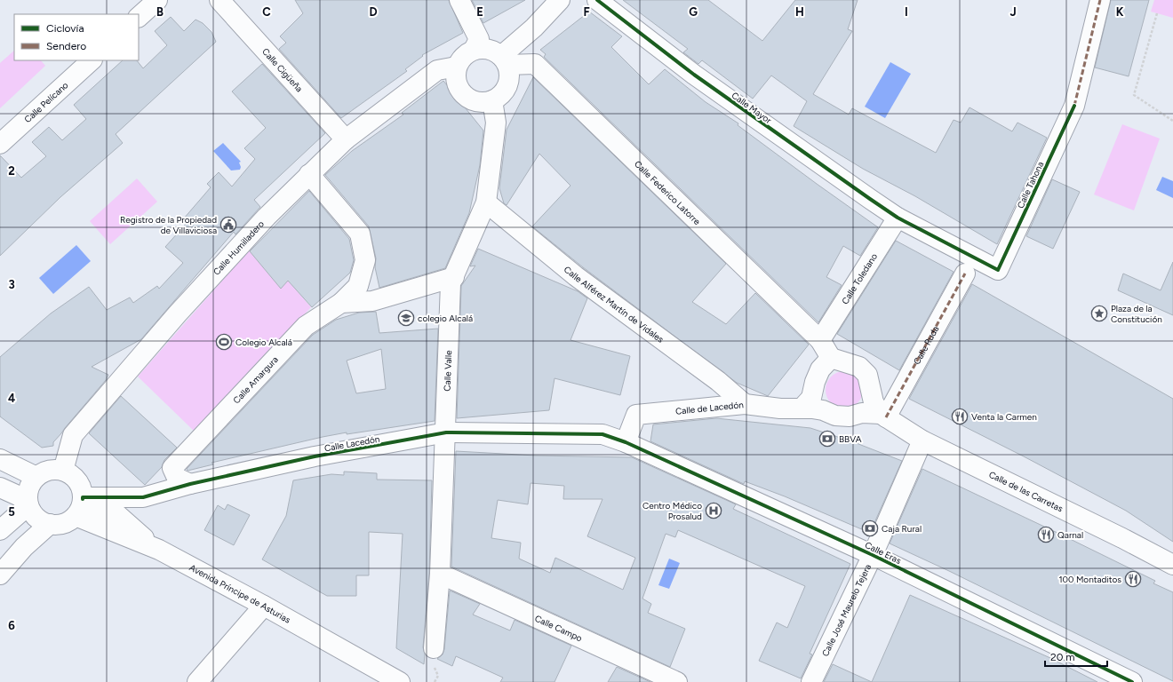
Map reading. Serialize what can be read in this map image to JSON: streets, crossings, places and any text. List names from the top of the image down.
{
  "streets": {
    "street": [
      "Calle Cigüeña",
      "Calle Pelícano",
      "Calle Mayor",
      "Calle Tahona",
      "Calle Federico Latorre",
      "Calle Humilladero",
      "Calle Toledano",
      "Calle Alférez Martín de Vidales",
      "Calle Ruda",
      "Calle Valle",
      "Calle Amargura",
      "Calle de Lacedón",
      "Calle Lacedón",
      "Calle de las Carretas",
      "Calle Eras",
      "Avenida Príncipe de Asturias",
      "Calle José Maurelo Tejera",
      "Calle Campo"
    ]
  },
  "crossings": [
    ["Calle Cigüeña", "Calle Humilladero"],
    ["Calle Mayor", "Calle Tahona"],
    ["Calle Mayor", "Calle Toledano"],
    ["Calle Federico Latorre", "Calle Humilladero"],
    ["Calle Federico Latorre", "Calle Toledano"],
    ["Calle Federico Latorre", "Calle Valle"],
    ["Calle Humilladero", "Calle Valle"],
    ["Calle Humilladero", "Calle Lacedón"],
    ["Calle Humilladero", "Avenida Príncipe de Asturias"],
    ["Calle Alférez Martín de Vidales", "Calle Valle"],
    ["Calle Alférez Martín de Vidales", "Calle de Lacedón"],
    ["Calle Ruda", "Calle de Lacedón"],
    ["Calle Ruda", "Calle de las Carretas"],
    ["Calle Valle", "Calle Amargura"],
    ["Calle Valle", "Calle Lacedón"],
    ["Calle Valle", "Calle Campo"],
    ["Calle Amargura", "Calle Lacedón"],
    ["Calle de Lacedón", "Calle Lacedón"],
    ["Calle de Lacedón", "Calle de las Carretas"],
    ["Calle de Lacedón", "Calle Eras"],
    ["Calle Lacedón", "Calle Eras"],
    ["Calle Lacedón", "Avenida Príncipe de Asturias"],
    ["Calle de las Carretas", "Calle José Maurelo Tejera"],
    ["Calle Eras", "Calle José Maurelo Tejera"]
  ],
  "places": {
    "public building": ["Registro de la Propiedad de Villaviciosa"],
    "place": ["Plaza de la Constitución"],
    "school or university": ["colegio Alcalá"],
    "sports": ["Colegio Alcalá"],
    "restaurant": ["Venta la Carmen", "Qarnal", "100 Montaditos"],
    "bank": ["BBVA", "Caja Rural"],
    "hospital": ["Centro Médico Prosalud"]
  },
  "legend": ["Ciclovía", "Sendero"],
  "scale_bar": "20 m",
  "grid": {
    "columns": [
      "B",
      "C",
      "D",
      "E",
      "F",
      "G",
      "H",
      "I",
      "J",
      "K"
    ],
    "rows": [
      "2",
      "3",
      "4",
      "5",
      "6"
    ]
  }
}
